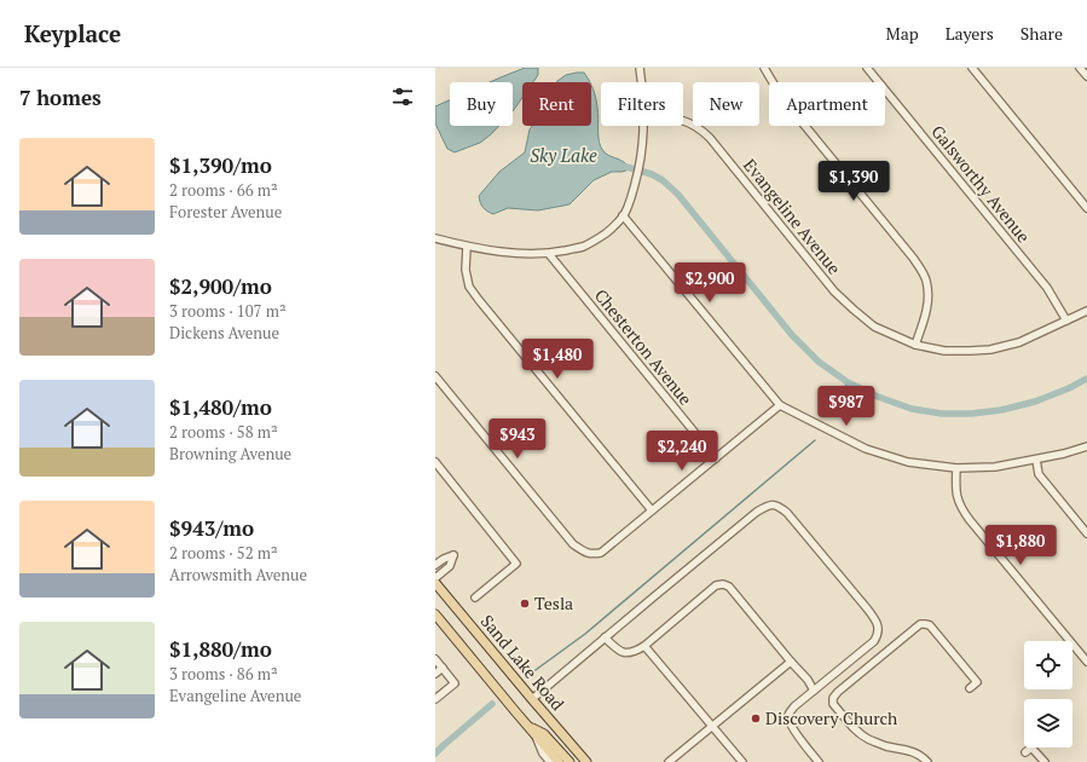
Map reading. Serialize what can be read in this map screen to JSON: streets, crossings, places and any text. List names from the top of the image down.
{
  "streets": {
    "main road": ["Sand Lake Road"],
    "street": ["Galsworthy Avenue", "Evangeline Avenue", "Chesterton Avenue"]
  },
  "crossings": [
    ["Galsworthy Avenue", "Evangeline Avenue"]
  ],
  "water": ["Sky Lake"],
  "places": ["Tesla", "Discovery Church"],
  "page": {
    "header": "Keyplace",
    "nav": ["Map", "Layers", "Share"],
    "heading": "7 homes",
    "chip": [
      "Buy",
      "Rent",
      "Filters",
      "New",
      "Apartment"
    ],
    "list": [
      {
        "name": "$1,390/mo",
        "note": "2 rooms · 66 m² · Forester Avenue"
      },
      {
        "name": "$2,900/mo",
        "note": "3 rooms · 107 m² · Dickens Avenue"
      },
      {
        "name": "$1,480/mo",
        "note": "2 rooms · 58 m² · Browning Avenue"
      },
      {
        "name": "$943/mo",
        "note": "2 rooms · 52 m² · Arrowsmith Avenue"
      },
      {
        "name": "$1,880/mo",
        "note": "3 rooms · 86 m² · Evangeline Avenue"
      }
    ],
    "price": [
      "$1,390",
      "$2,900",
      "$1,480",
      "$987",
      "$943",
      "$2,240",
      "$1,880"
    ]
  }
}
